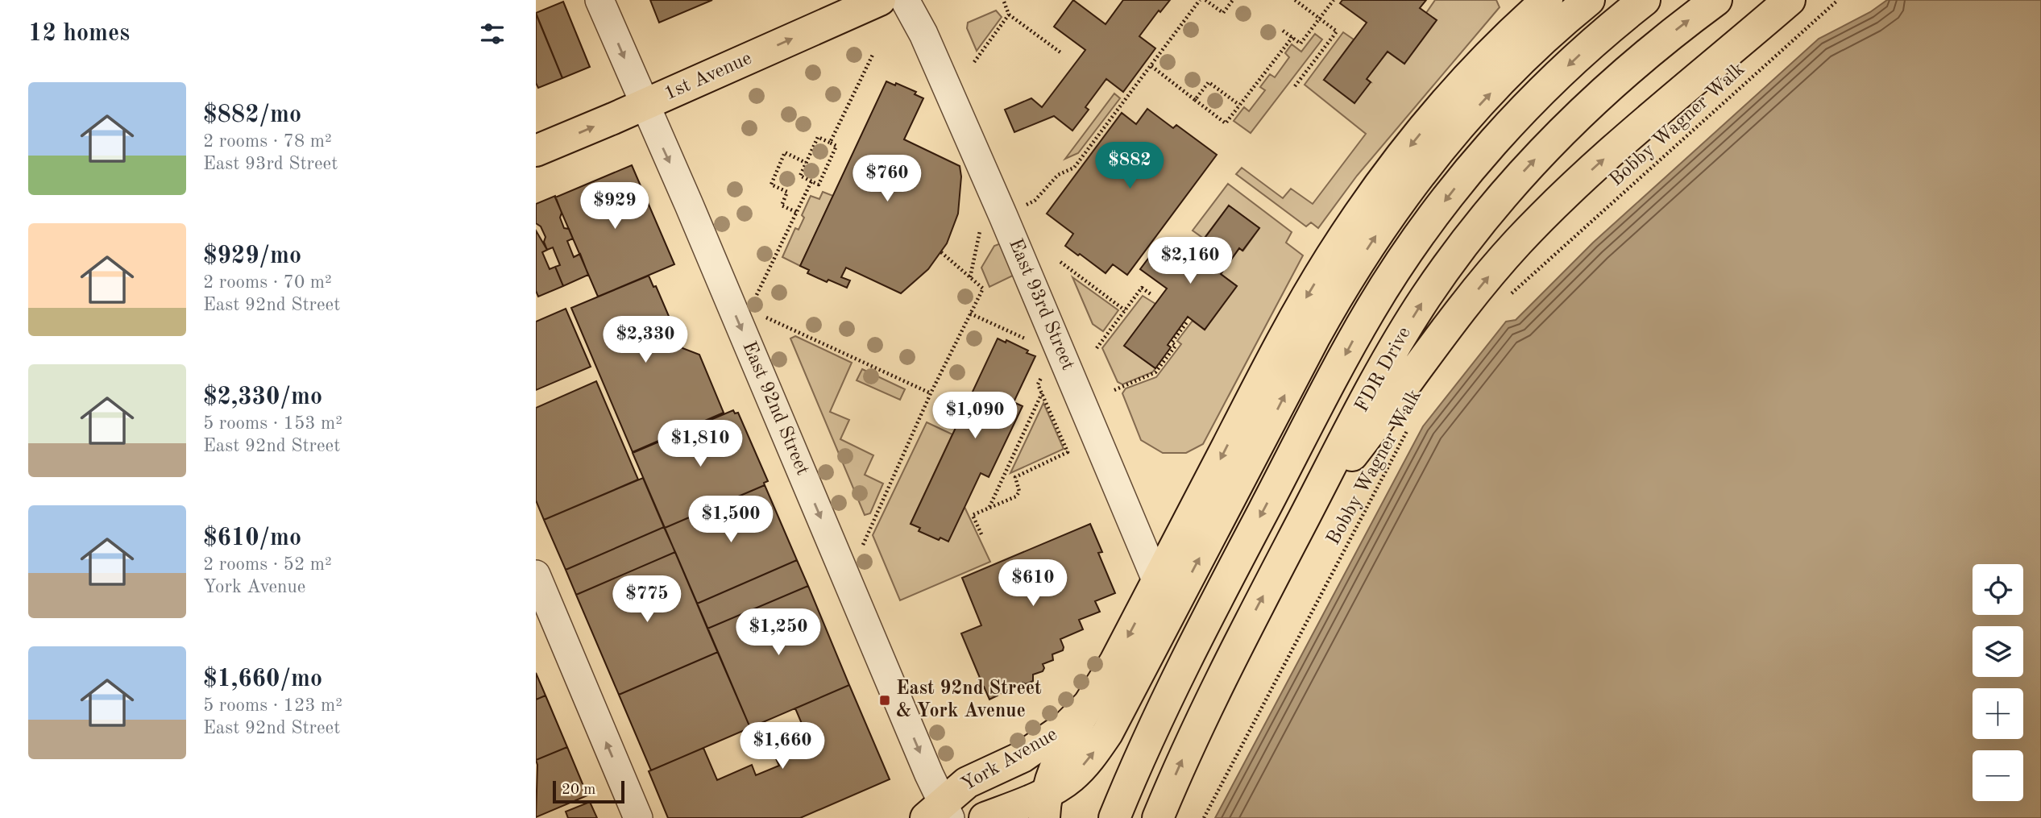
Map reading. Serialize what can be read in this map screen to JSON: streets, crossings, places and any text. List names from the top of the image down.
{
  "streets": {
    "main road": ["1st Avenue", "FDR Drive", "York Avenue"],
    "street": ["East 93rd Street", "East 92nd Street"],
    "path": ["Bobby Wagner Walk"]
  },
  "crossings": [
    ["1st Avenue", "East 92nd Street"],
    ["East 93rd Street", "York Avenue"],
    ["East 92nd Street", "York Avenue"]
  ],
  "one_way": ["1st Avenue", "East 92nd Street"],
  "places": {
    "transit": ["East 92nd Street & York Avenue"]
  },
  "scale_bar": "20 m",
  "page": {
    "heading": "12 homes",
    "list": [
      {
        "name": "$882/mo",
        "note": "2 rooms · 78 m² · East 93rd Street"
      },
      {
        "name": "$929/mo",
        "note": "2 rooms · 70 m² · East 92nd Street"
      },
      {
        "name": "$2,330/mo",
        "note": "5 rooms · 153 m² · East 92nd Street"
      },
      {
        "name": "$610/mo",
        "note": "2 rooms · 52 m² · York Avenue"
      },
      {
        "name": "$1,660/mo",
        "note": "5 rooms · 123 m² · East 92nd Street"
      }
    ],
    "price": [
      "$882",
      "$760",
      "$929",
      "$2,160",
      "$2,330",
      "$1,090",
      "$1,810",
      "$1,500",
      "$610",
      "$775",
      "$1,250",
      "$1,660"
    ],
    "map_buttons": ["+", "−"],
    "scale": "20 m"
  }
}
